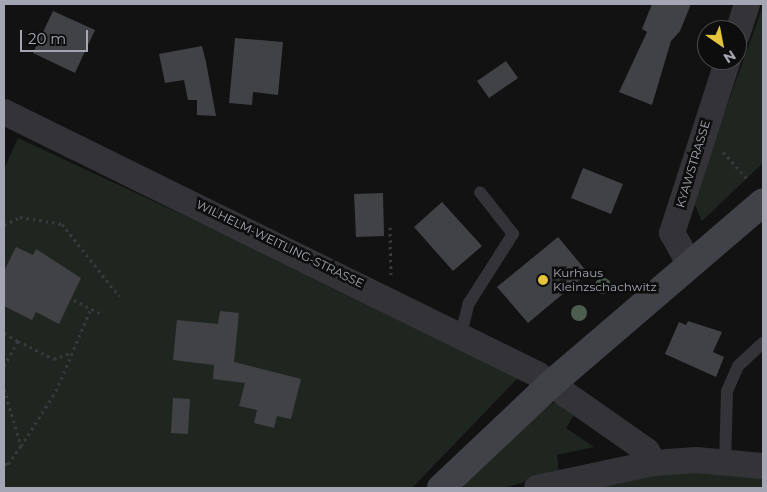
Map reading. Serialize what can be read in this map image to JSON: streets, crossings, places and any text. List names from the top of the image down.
{
  "streets": {
    "street": ["KYAWSTRASSE", "WILHELM-WEITLING-STRASSE"]
  },
  "places": ["Kurhaus Kleinzschachwitz"],
  "scale_bar": "20 m",
  "north": "bottom right"
}
